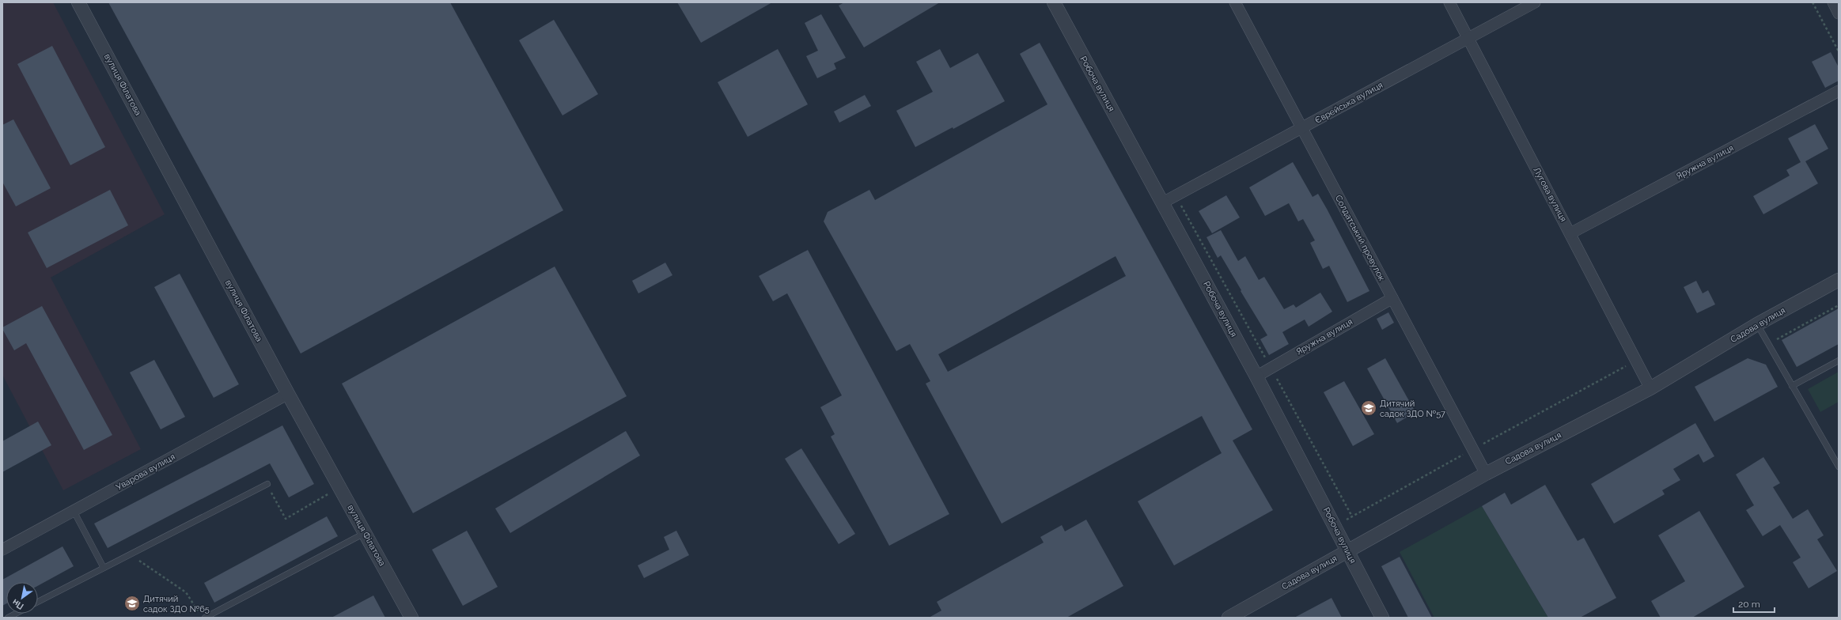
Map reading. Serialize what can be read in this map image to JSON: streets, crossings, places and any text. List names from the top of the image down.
{
  "streets": {
    "street": [
      "Робоча вулиця",
      "вулиця Філатова",
      "Єврейська вулиця",
      "Яружна вулиця",
      "Лугова вулиця",
      "Солдатський провулок",
      "Садова вулиця",
      "Уварова вулиця"
    ]
  },
  "crossings": [
    ["Робоча вулиця", "Єврейська вулиця"],
    ["Робоча вулиця", "Яружна вулиця"],
    ["Робоча вулиця", "Садова вулиця"],
    ["вулиця Філатова", "Уварова вулиця"],
    ["Єврейська вулиця", "Лугова вулиця"],
    ["Єврейська вулиця", "Солдатський провулок"],
    ["Яружна вулиця", "Лугова вулиця"],
    ["Яружна вулиця", "Солдатський провулок"],
    ["Лугова вулиця", "Садова вулиця"],
    ["Солдатський провулок", "Садова вулиця"]
  ],
  "places": {
    "school or university": ["Дитячий садок ЗДО №57", "Дитячий садок ЗДО №65"]
  },
  "scale_bar": "20 m",
  "north": "bottom left"
}
